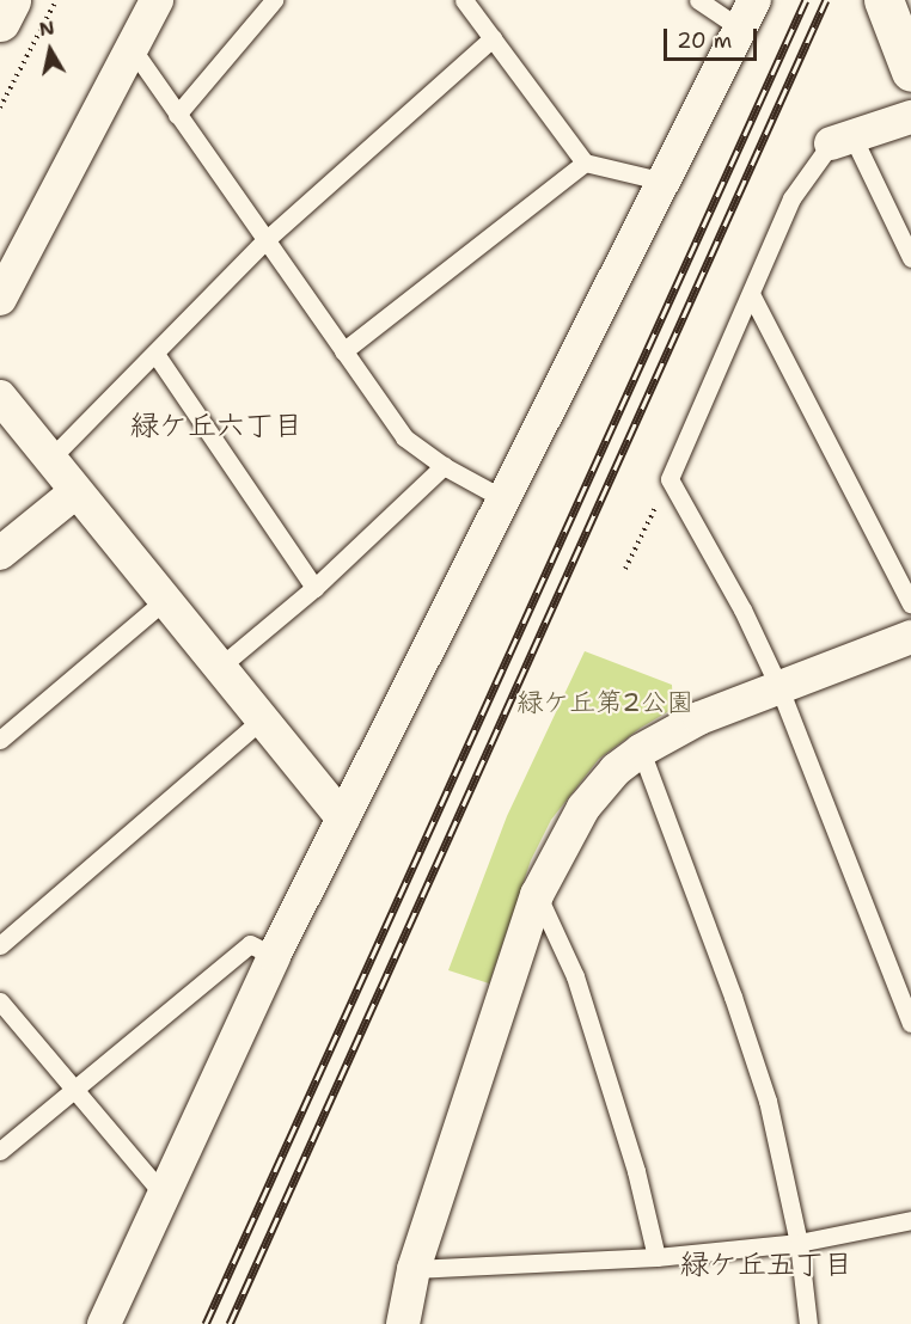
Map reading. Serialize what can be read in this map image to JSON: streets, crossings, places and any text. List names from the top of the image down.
{
  "districts": ["緑ケ丘六丁目", "緑ケ丘五丁目"],
  "parks": ["緑ケ丘第2公園"],
  "scale_bar": "20 m",
  "north": "top"
}
